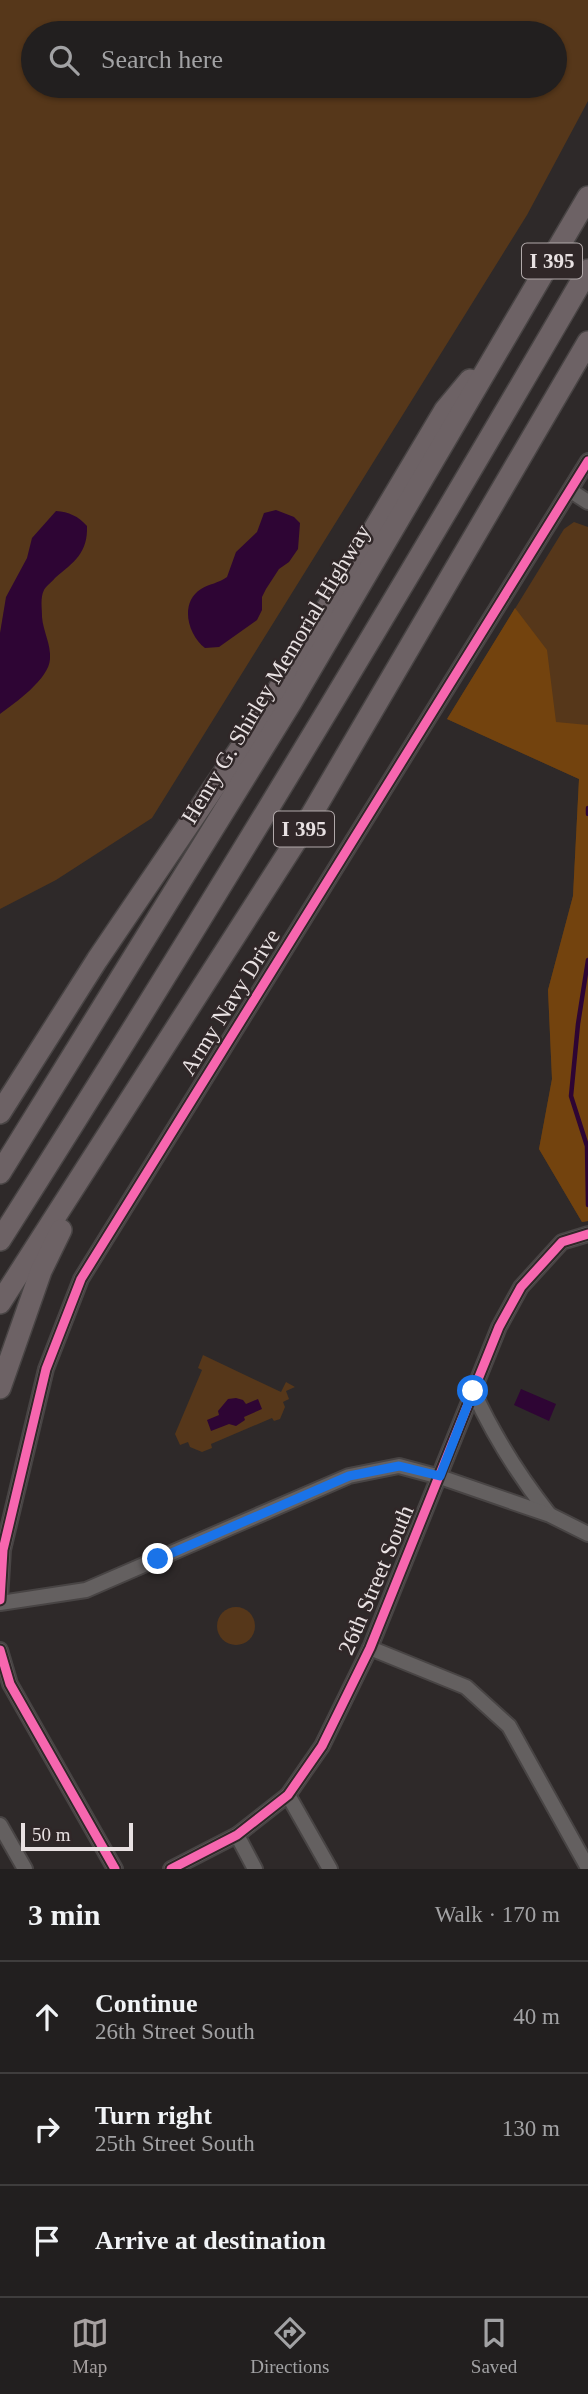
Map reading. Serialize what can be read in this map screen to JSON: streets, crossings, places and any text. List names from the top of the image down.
{
  "streets": {
    "highway": ["I 395", "Henry G. Shirley Memorial Highway"],
    "street": ["Army Navy Drive", "26th Street South"]
  },
  "scale_bar": "50 m",
  "page": {
    "search": "Search here",
    "scale": "50 m",
    "heading": ["3 min", "Walk · 170 m"],
    "list": [
      ["Continue", "26th Street South", "40 m"],
      ["Turn right", "25th Street South", "130 m"],
      "Arrive at destination"
    ],
    "nav": ["Map", "Directions", "Saved"]
  }
}
